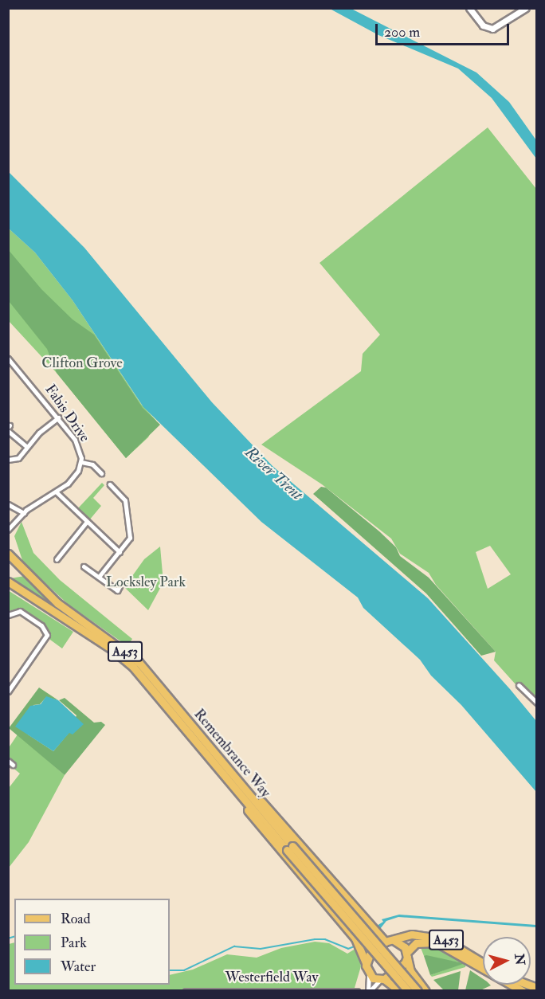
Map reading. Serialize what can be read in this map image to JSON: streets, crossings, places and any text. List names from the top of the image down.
{
  "streets": {
    "main road": ["A453", "Remembrance Way"],
    "street": ["Fabis Drive", "Westerfield Way"]
  },
  "water": ["River Trent"],
  "parks": ["Clifton Grove", "Locksley Park"],
  "legend": ["Road", "Park", "Water"],
  "scale_bar": "200 m",
  "north": "right"
}
